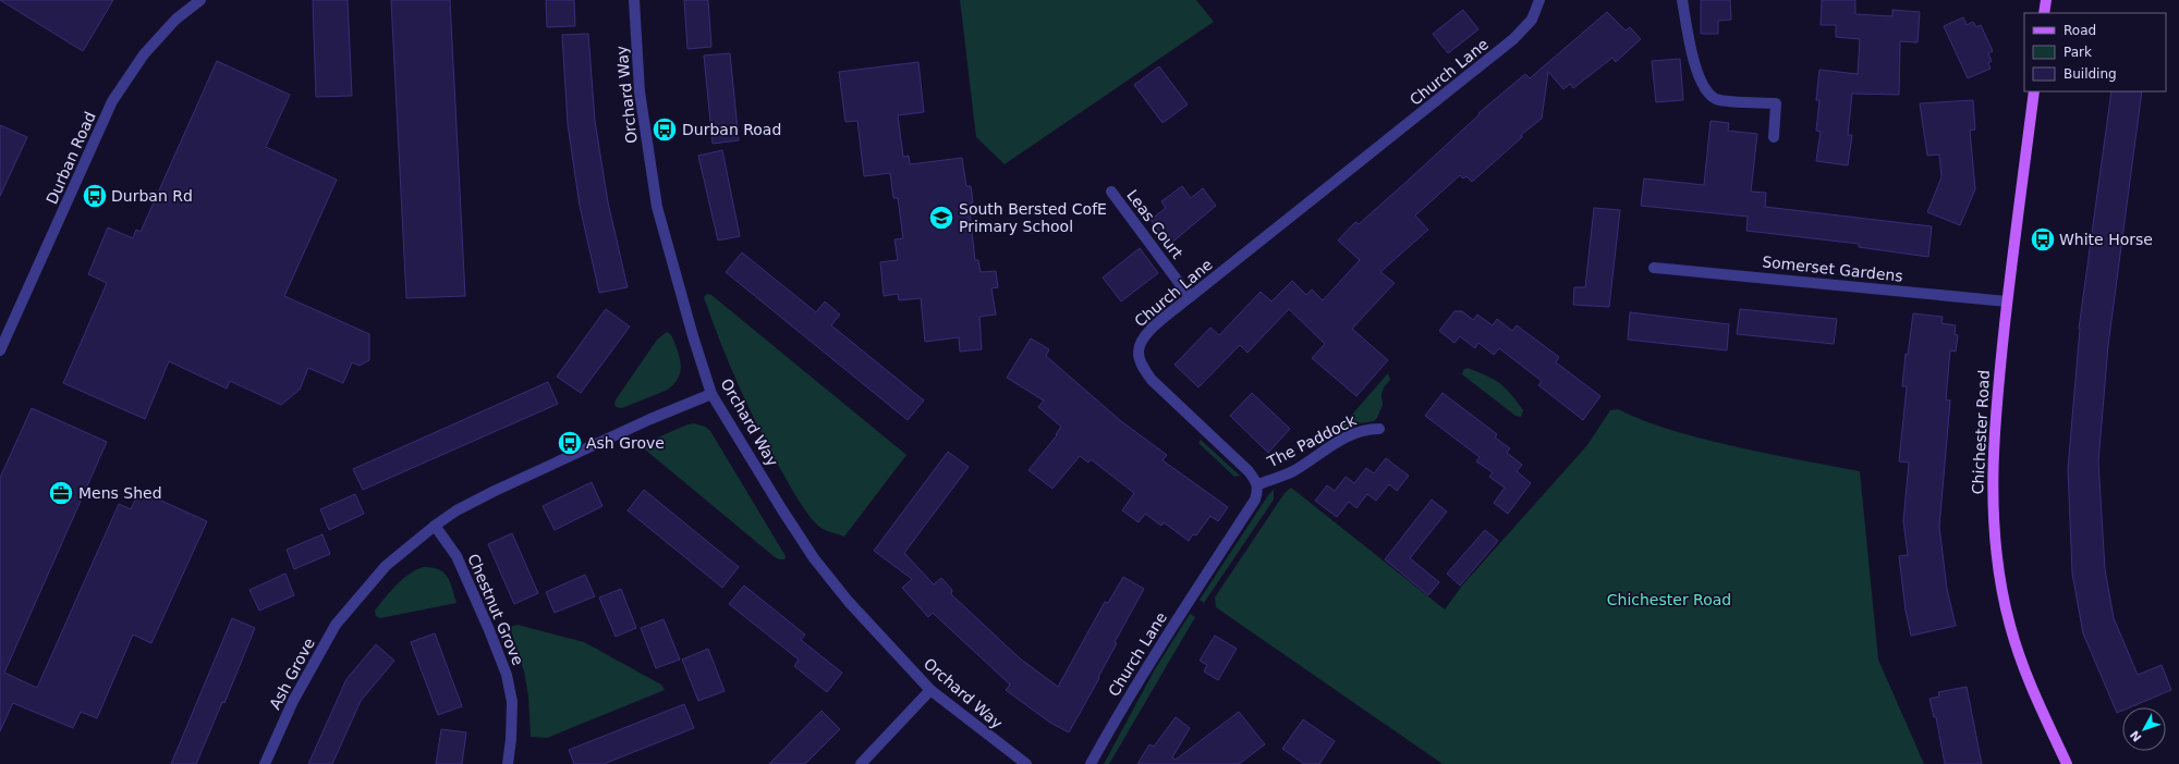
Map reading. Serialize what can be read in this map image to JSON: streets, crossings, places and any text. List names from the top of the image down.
{
  "streets": {
    "main road": ["Chichester Road"],
    "street": [
      "Church Lane",
      "Orchard Way",
      "Durban Road",
      "Leas Court",
      "Somerset Gardens",
      "The Paddock",
      "Chestnut Grove",
      "Ash Grove"
    ]
  },
  "crossings": [
    ["Church Lane", "Leas Court"],
    ["Church Lane", "The Paddock"],
    ["Orchard Way", "Ash Grove"],
    ["Somerset Gardens", "Chichester Road"],
    ["Chestnut Grove", "Ash Grove"]
  ],
  "parks": ["Chichester Road"],
  "places": {
    "bus stop": [
      "Durban Road",
      "Durban Rd",
      "White Horse",
      "Ash Grove"
    ],
    "school or university": ["South Bersted CofE Primary School"],
    "office": ["Mens Shed"]
  },
  "legend": ["Road", "Park", "Building"],
  "north": "bottom left"
}
